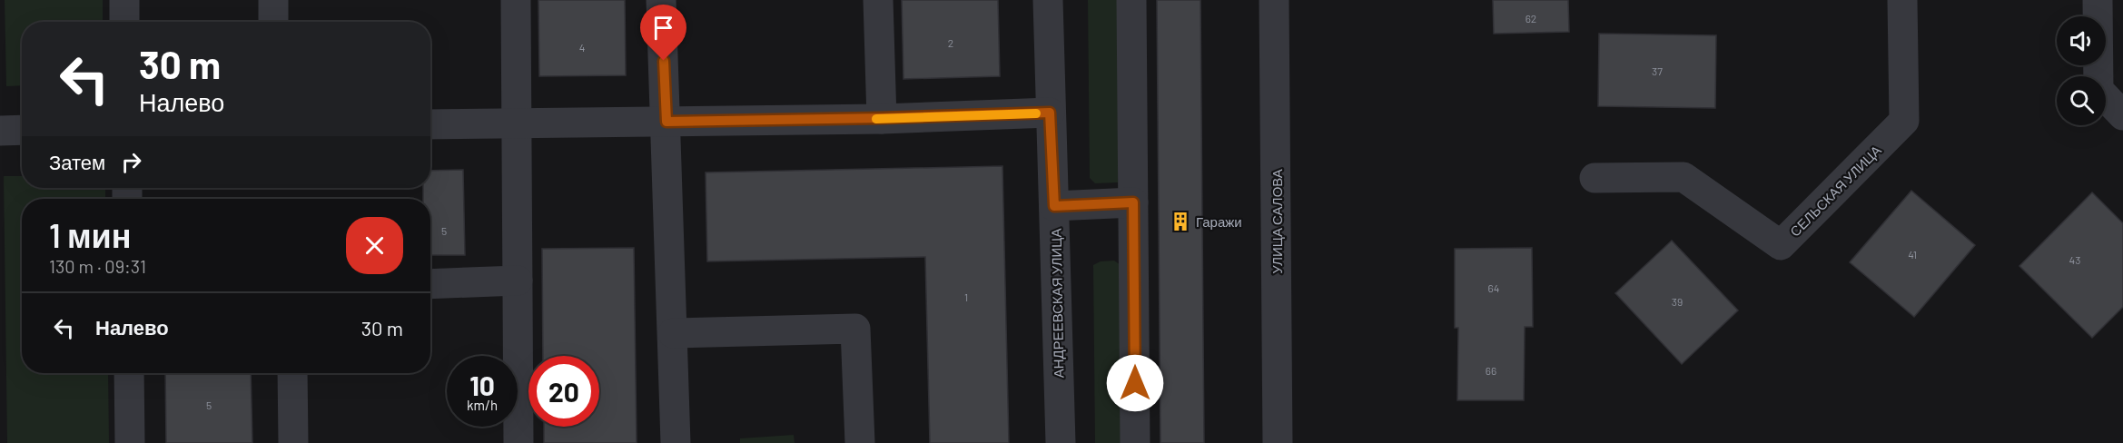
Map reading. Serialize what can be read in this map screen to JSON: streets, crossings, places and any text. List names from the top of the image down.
{
  "streets": {
    "street": ["СЕЛЬСКАЯ УЛИЦА", "УЛИЦА САЛОВА", "АНДРЕЕВСКАЯ УЛИЦА"]
  },
  "places": {
    "building": ["Гаражи"]
  },
  "house_numbers": [
    "62",
    "2",
    "4",
    "37",
    "5",
    "41",
    "43",
    "64",
    "1",
    "39",
    "66",
    "5"
  ],
  "page": {
    "turn": ["30 m", "Налево"],
    "then": "Затем",
    "heading": ["1 мин", "130 m · 09:31"],
    "list": [
      {
        "name": "Налево",
        "value": "30 m"
      }
    ],
    "speed": "10 km/h",
    "limit": "20"
  }
}
